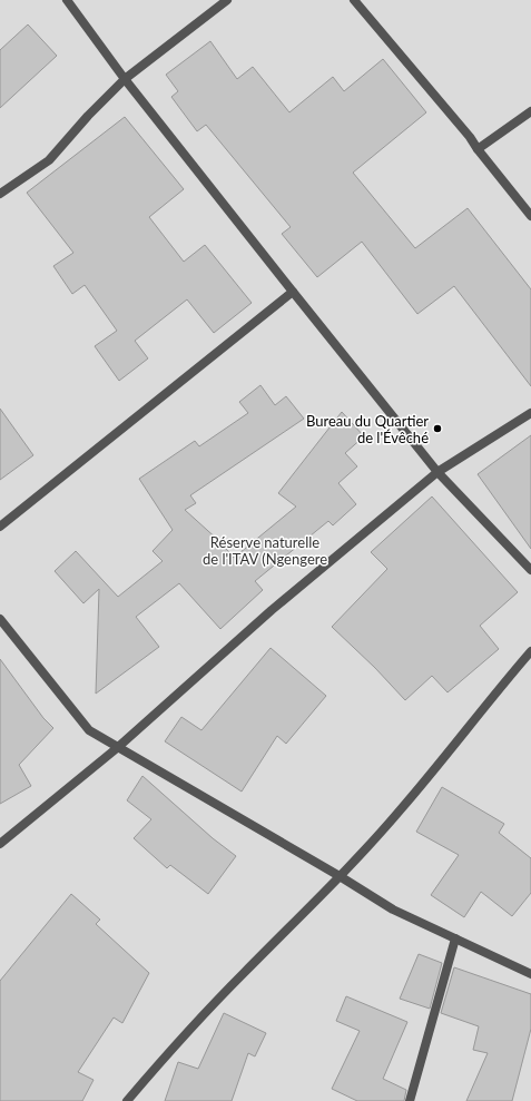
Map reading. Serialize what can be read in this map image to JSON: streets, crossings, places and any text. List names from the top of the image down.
{
  "parks": ["Réserve naturelle de l'ITAV (Ngengere"],
  "places": ["Bureau du Quartier de l'Évêché"]
}
